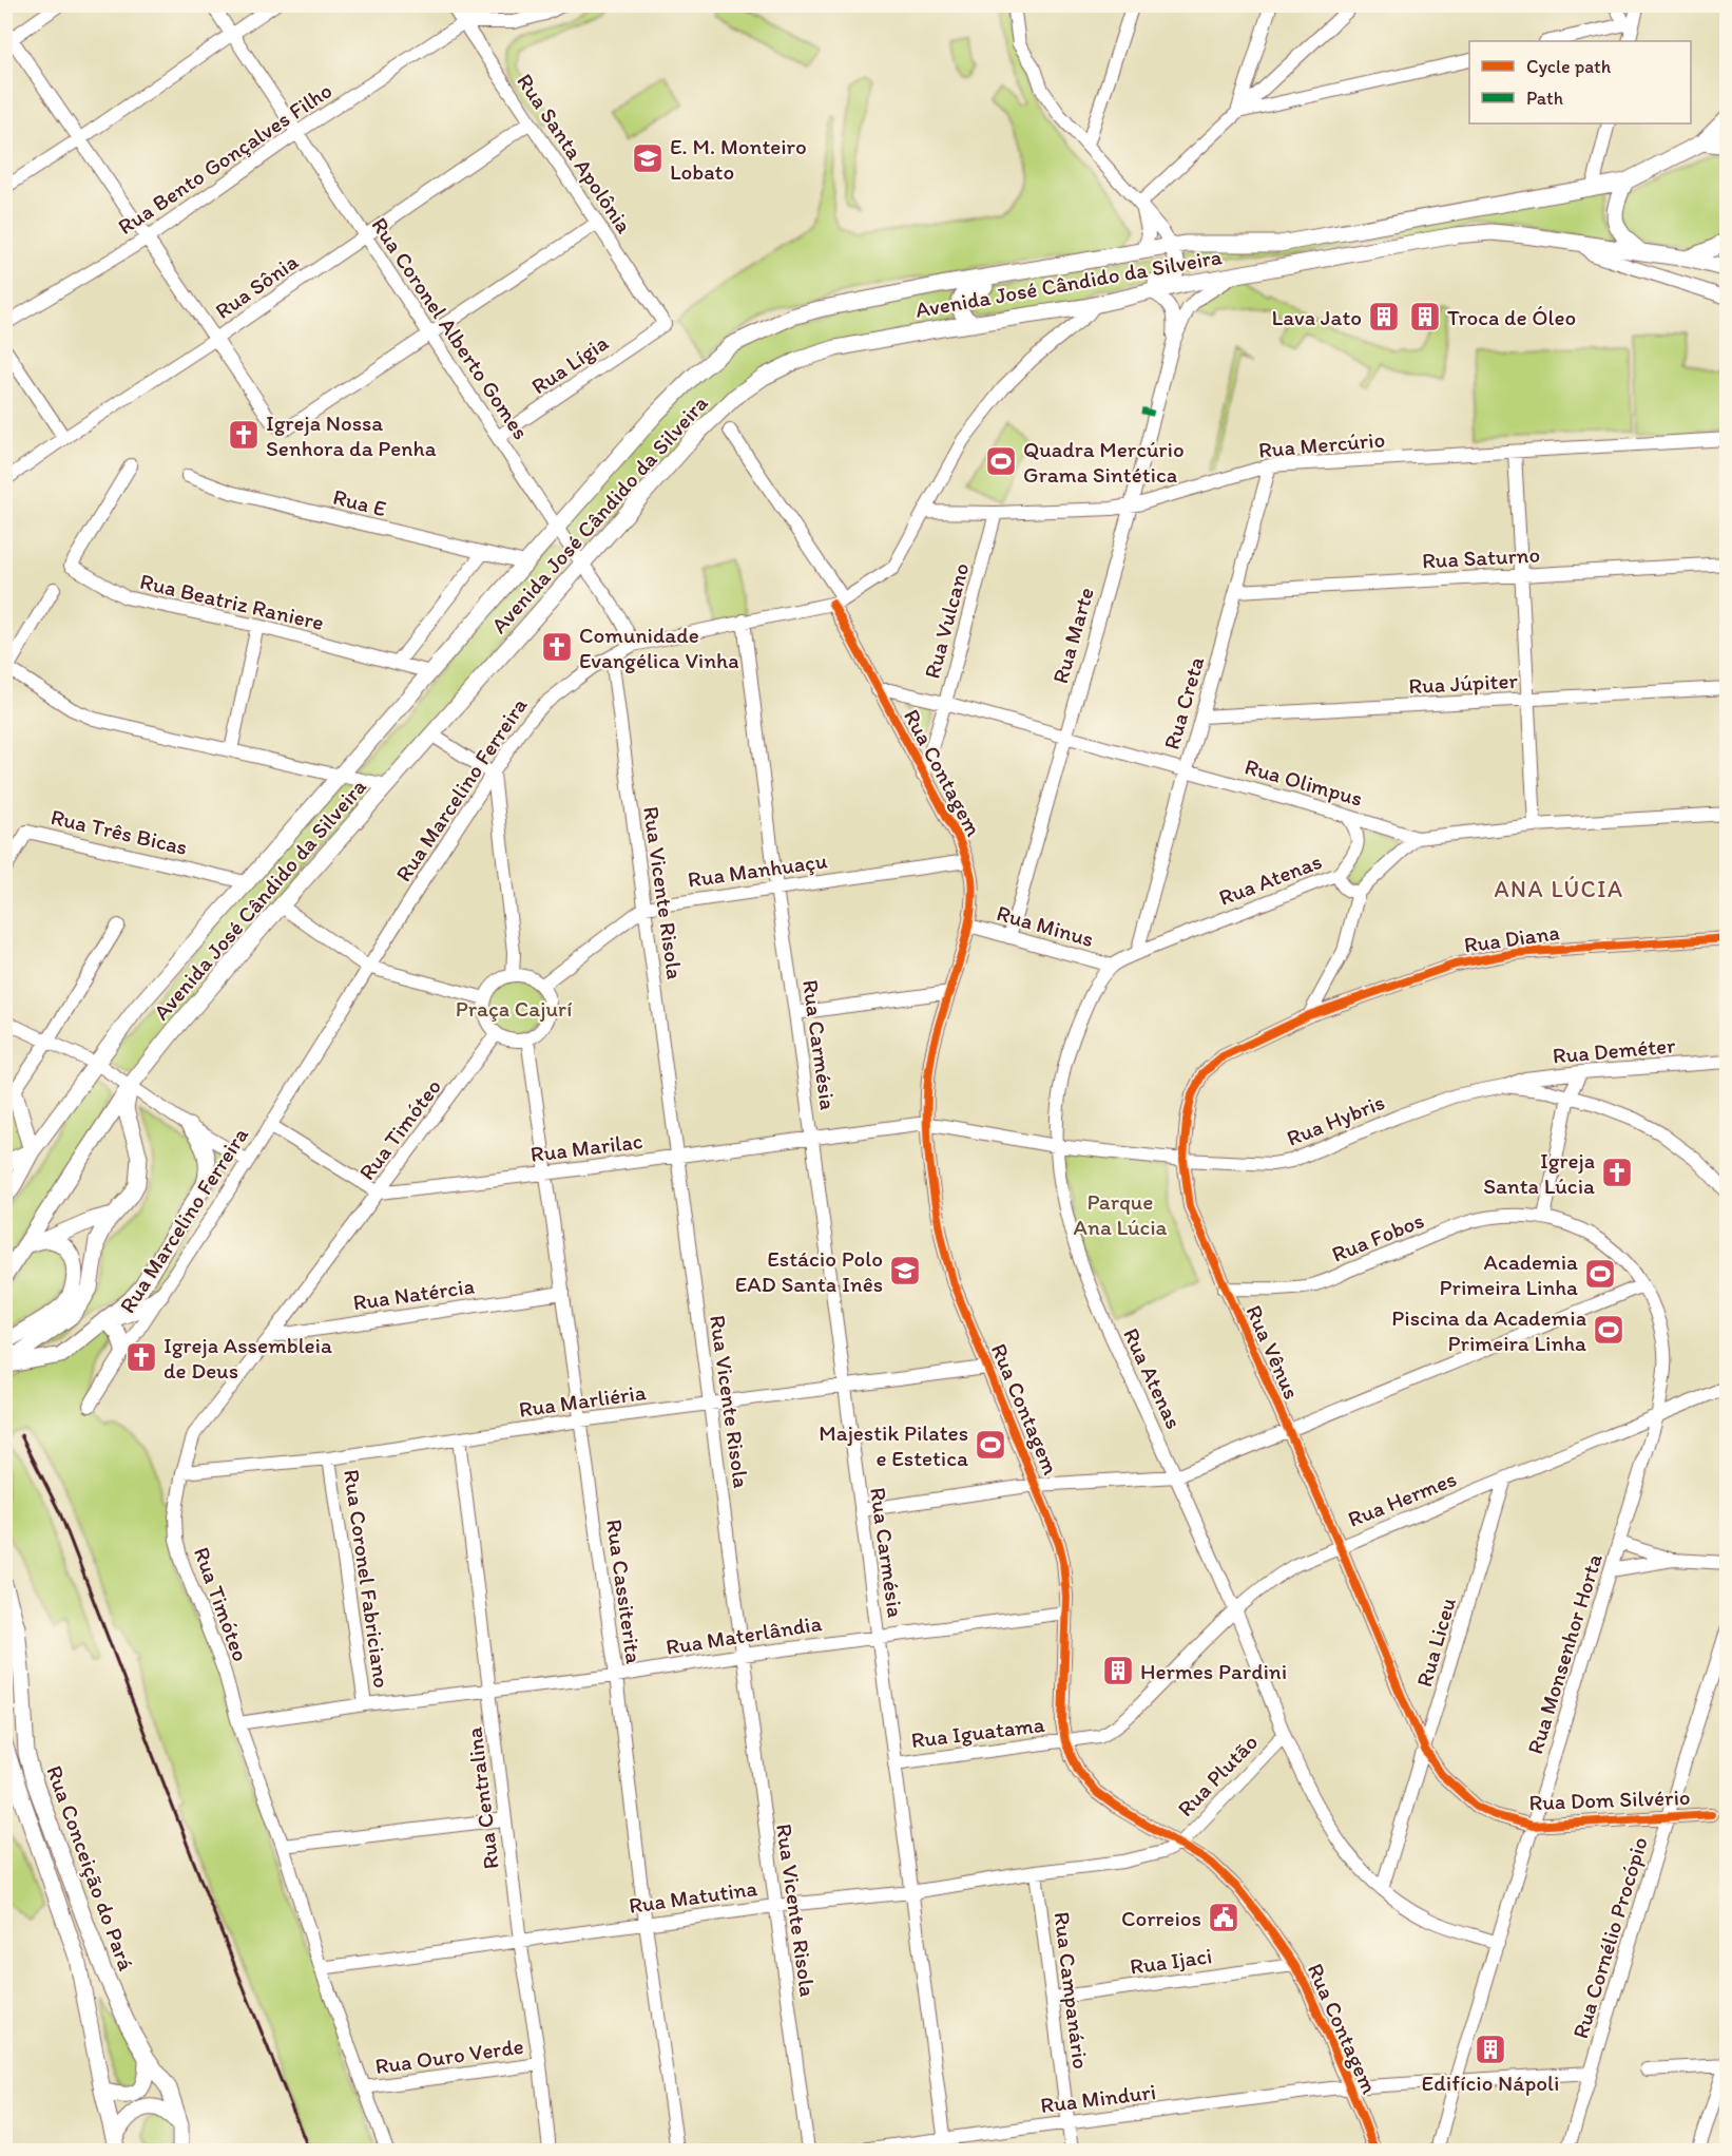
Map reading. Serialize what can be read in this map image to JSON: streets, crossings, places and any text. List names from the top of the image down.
{
  "streets": {
    "main road": ["Avenida José Cândido da Silveira", "Rua Conceição do Pará"],
    "street": [
      "Rua Santa Apolônia",
      "Rua Bento Gonçalves Filho",
      "Rua Sônia",
      "Rua Coronel Alberto Gomes",
      "Rua Lígia",
      "Rua Mercúrio",
      "Rua E",
      "Rua Saturno",
      "Rua Beatriz Raniere",
      "Rua Vulcano",
      "Rua Marte",
      "Rua Júpiter",
      "Rua Creta",
      "Rua Contagem",
      "Rua Olimpus",
      "Rua Marcelino Ferreira",
      "Rua Três Bicas",
      "Rua Manhuaçu",
      "Rua Atenas",
      "Rua Vicente Risola",
      "Rua Minus",
      "Rua Diana",
      "Rua Carmésia",
      "Rua Deméter",
      "Rua Hybris",
      "Rua Timóteo",
      "Rua Marilac",
      "Rua Fobos",
      "Rua Natércia",
      "Rua Vênus",
      "Rua Marliéria",
      "Rua Hermes",
      "Rua Coronel Fabriciano",
      "Rua Cassiterita",
      "Rua Materlândia",
      "Rua Liceu",
      "Rua Monsenhor Horta",
      "Rua Iguatama",
      "Rua Plutão",
      "Rua Centralina",
      "Rua Dom Silvério",
      "Rua Matutina",
      "Rua Cornélio Procópio",
      "Rua Ijaci",
      "Rua Campanário",
      "Rua Ouro Verde",
      "Rua Minduri"
    ]
  },
  "crossings": [
    ["Rua Santa Apolônia", "Rua Bento Gonçalves Filho"],
    ["Rua Santa Apolônia", "Rua Sônia"],
    ["Rua Santa Apolônia", "Rua Lígia"],
    ["Rua Bento Gonçalves Filho", "Rua Coronel Alberto Gomes"],
    ["Avenida José Cândido da Silveira", "Rua Coronel Alberto Gomes"],
    ["Avenida José Cândido da Silveira", "Rua E"],
    ["Avenida José Cândido da Silveira", "Rua Beatriz Raniere"],
    ["Avenida José Cândido da Silveira", "Rua Marte"],
    ["Avenida José Cândido da Silveira", "Rua Marcelino Ferreira"],
    ["Avenida José Cândido da Silveira", "Rua Três Bicas"],
    ["Rua Sônia", "Rua Coronel Alberto Gomes"],
    ["Rua Coronel Alberto Gomes", "Rua Lígia"],
    ["Rua Coronel Alberto Gomes", "Rua Marcelino Ferreira"],
    ["Rua Mercúrio", "Rua Vulcano"],
    ["Rua Mercúrio", "Rua Marte"],
    ["Rua Mercúrio", "Rua Creta"],
    ["Rua Mercúrio", "Rua Marcelino Ferreira"],
    ["Rua Saturno", "Rua Creta"],
    ["Rua Vulcano", "Rua Contagem"],
    ["Rua Vulcano", "Rua Olimpus"],
    ["Rua Marte", "Rua Olimpus"],
    ["Rua Marte", "Rua Minus"],
    ["Rua Júpiter", "Rua Creta"],
    ["Rua Creta", "Rua Olimpus"],
    ["Rua Creta", "Rua Atenas"],
    ["Rua Contagem", "Rua Olimpus"],
    ["Rua Contagem", "Rua Marcelino Ferreira"],
    ["Rua Contagem", "Rua Manhuaçu"],
    ["Rua Contagem", "Rua Minus"],
    ["Rua Contagem", "Rua Hybris"],
    ["Rua Contagem", "Rua Marilac"],
    ["Rua Contagem", "Rua Marliéria"],
    ["Rua Contagem", "Rua Hermes"],
    ["Rua Contagem", "Rua Materlândia"],
    ["Rua Contagem", "Rua Iguatama"],
    ["Rua Contagem", "Rua Plutão"],
    ["Rua Contagem", "Rua Matutina"],
    ["Rua Contagem", "Rua Ijaci"],
    ["Rua Contagem", "Rua Minduri"],
    ["Rua Marcelino Ferreira", "Rua Vicente Risola"],
    ["Rua Marcelino Ferreira", "Rua Carmésia"],
    ["Rua Manhuaçu", "Rua Vicente Risola"],
    ["Rua Manhuaçu", "Rua Carmésia"],
    ["Rua Manhuaçu", "Rua Timóteo"],
    ["Rua Manhuaçu", "Rua Cassiterita"],
    ["Rua Atenas", "Rua Minus"],
    ["Rua Atenas", "Rua Hybris"],
    ["Rua Atenas", "Rua Hermes"],
    ["Rua Atenas", "Rua Liceu"],
    ["Rua Atenas", "Rua Monsenhor Horta"],
    ["Rua Atenas", "Rua Plutão"],
    ["Rua Vicente Risola", "Rua Marilac"],
    ["Rua Vicente Risola", "Rua Marliéria"],
    ["Rua Vicente Risola", "Rua Materlândia"],
    ["Rua Vicente Risola", "Rua Matutina"],
    ["Rua Diana", "Rua Vênus"],
    ["Rua Carmésia", "Rua Marilac"],
    ["Rua Carmésia", "Rua Marliéria"],
    ["Rua Carmésia", "Rua Materlândia"],
    ["Rua Carmésia", "Rua Iguatama"],
    ["Rua Carmésia", "Rua Matutina"],
    ["Rua Carmésia", "Rua Minduri"],
    ["Rua Deméter", "Rua Hybris"],
    ["Rua Hybris", "Rua Marilac"],
    ["Rua Hybris", "Rua Vênus"],
    ["Rua Timóteo", "Rua Marilac"],
    ["Rua Timóteo", "Rua Natércia"],
    ["Rua Timóteo", "Rua Marliéria"],
    ["Rua Timóteo", "Rua Cassiterita"],
    ["Rua Timóteo", "Rua Materlândia"],
    ["Rua Timóteo", "Rua Matutina"],
    ["Rua Timóteo", "Rua Ouro Verde"],
    ["Rua Marilac", "Rua Cassiterita"],
    ["Rua Fobos", "Rua Vênus"],
    ["Rua Fobos", "Rua Monsenhor Horta"],
    ["Rua Natércia", "Rua Cassiterita"],
    ["Rua Vênus", "Rua Hermes"],
    ["Rua Vênus", "Rua Liceu"],
    ["Rua Vênus", "Rua Dom Silvério"],
    ["Rua Marliéria", "Rua Coronel Fabriciano"],
    ["Rua Marliéria", "Rua Cassiterita"],
    ["Rua Marliéria", "Rua Centralina"],
    ["Rua Hermes", "Rua Liceu"],
    ["Rua Hermes", "Rua Monsenhor Horta"],
    ["Rua Hermes", "Rua Iguatama"],
    ["Rua Coronel Fabriciano", "Rua Materlândia"],
    ["Rua Cassiterita", "Rua Materlândia"],
    ["Rua Cassiterita", "Rua Matutina"],
    ["Rua Materlândia", "Rua Centralina"],
    ["Rua Liceu", "Rua Dom Silvério"],
    ["Rua Monsenhor Horta", "Rua Dom Silvério"],
    ["Rua Monsenhor Horta", "Rua Minduri"],
    ["Rua Plutão", "Rua Matutina"],
    ["Rua Centralina", "Rua Matutina"],
    ["Rua Centralina", "Rua Ouro Verde"],
    ["Rua Dom Silvério", "Rua Cornélio Procópio"],
    ["Rua Matutina", "Rua Campanário"],
    ["Rua Cornélio Procópio", "Rua Minduri"],
    ["Rua Ijaci", "Rua Campanário"],
    ["Rua Campanário", "Rua Minduri"]
  ],
  "districts": ["ANA LÚCIA"],
  "parks": ["Praça Cajurí", "Parque Ana Lúcia"],
  "places": {
    "school or university": ["E. M. Monteiro Lobato", "Estácio Polo EAD Santa Inês"],
    "building": [
      "Lava Jato",
      "Troca de Óleo",
      "Hermes Pardini",
      "Edifício Nápoli"
    ],
    "church": [
      "Igreja Nossa Senhora da Penha",
      "Comunidade Evangélica Vinha",
      "Igreja Santa Lúcia",
      "Igreja Assembleia de Deus"
    ],
    "sports": [
      "Quadra Mercúrio Grama Sintética",
      "Academia Primeira Linha",
      "Piscina da Academia Primeira Linha",
      "Majestik Pilates e Estetica"
    ],
    "public building": ["Correios"]
  },
  "legend": ["Cycle path", "Path"]
}
